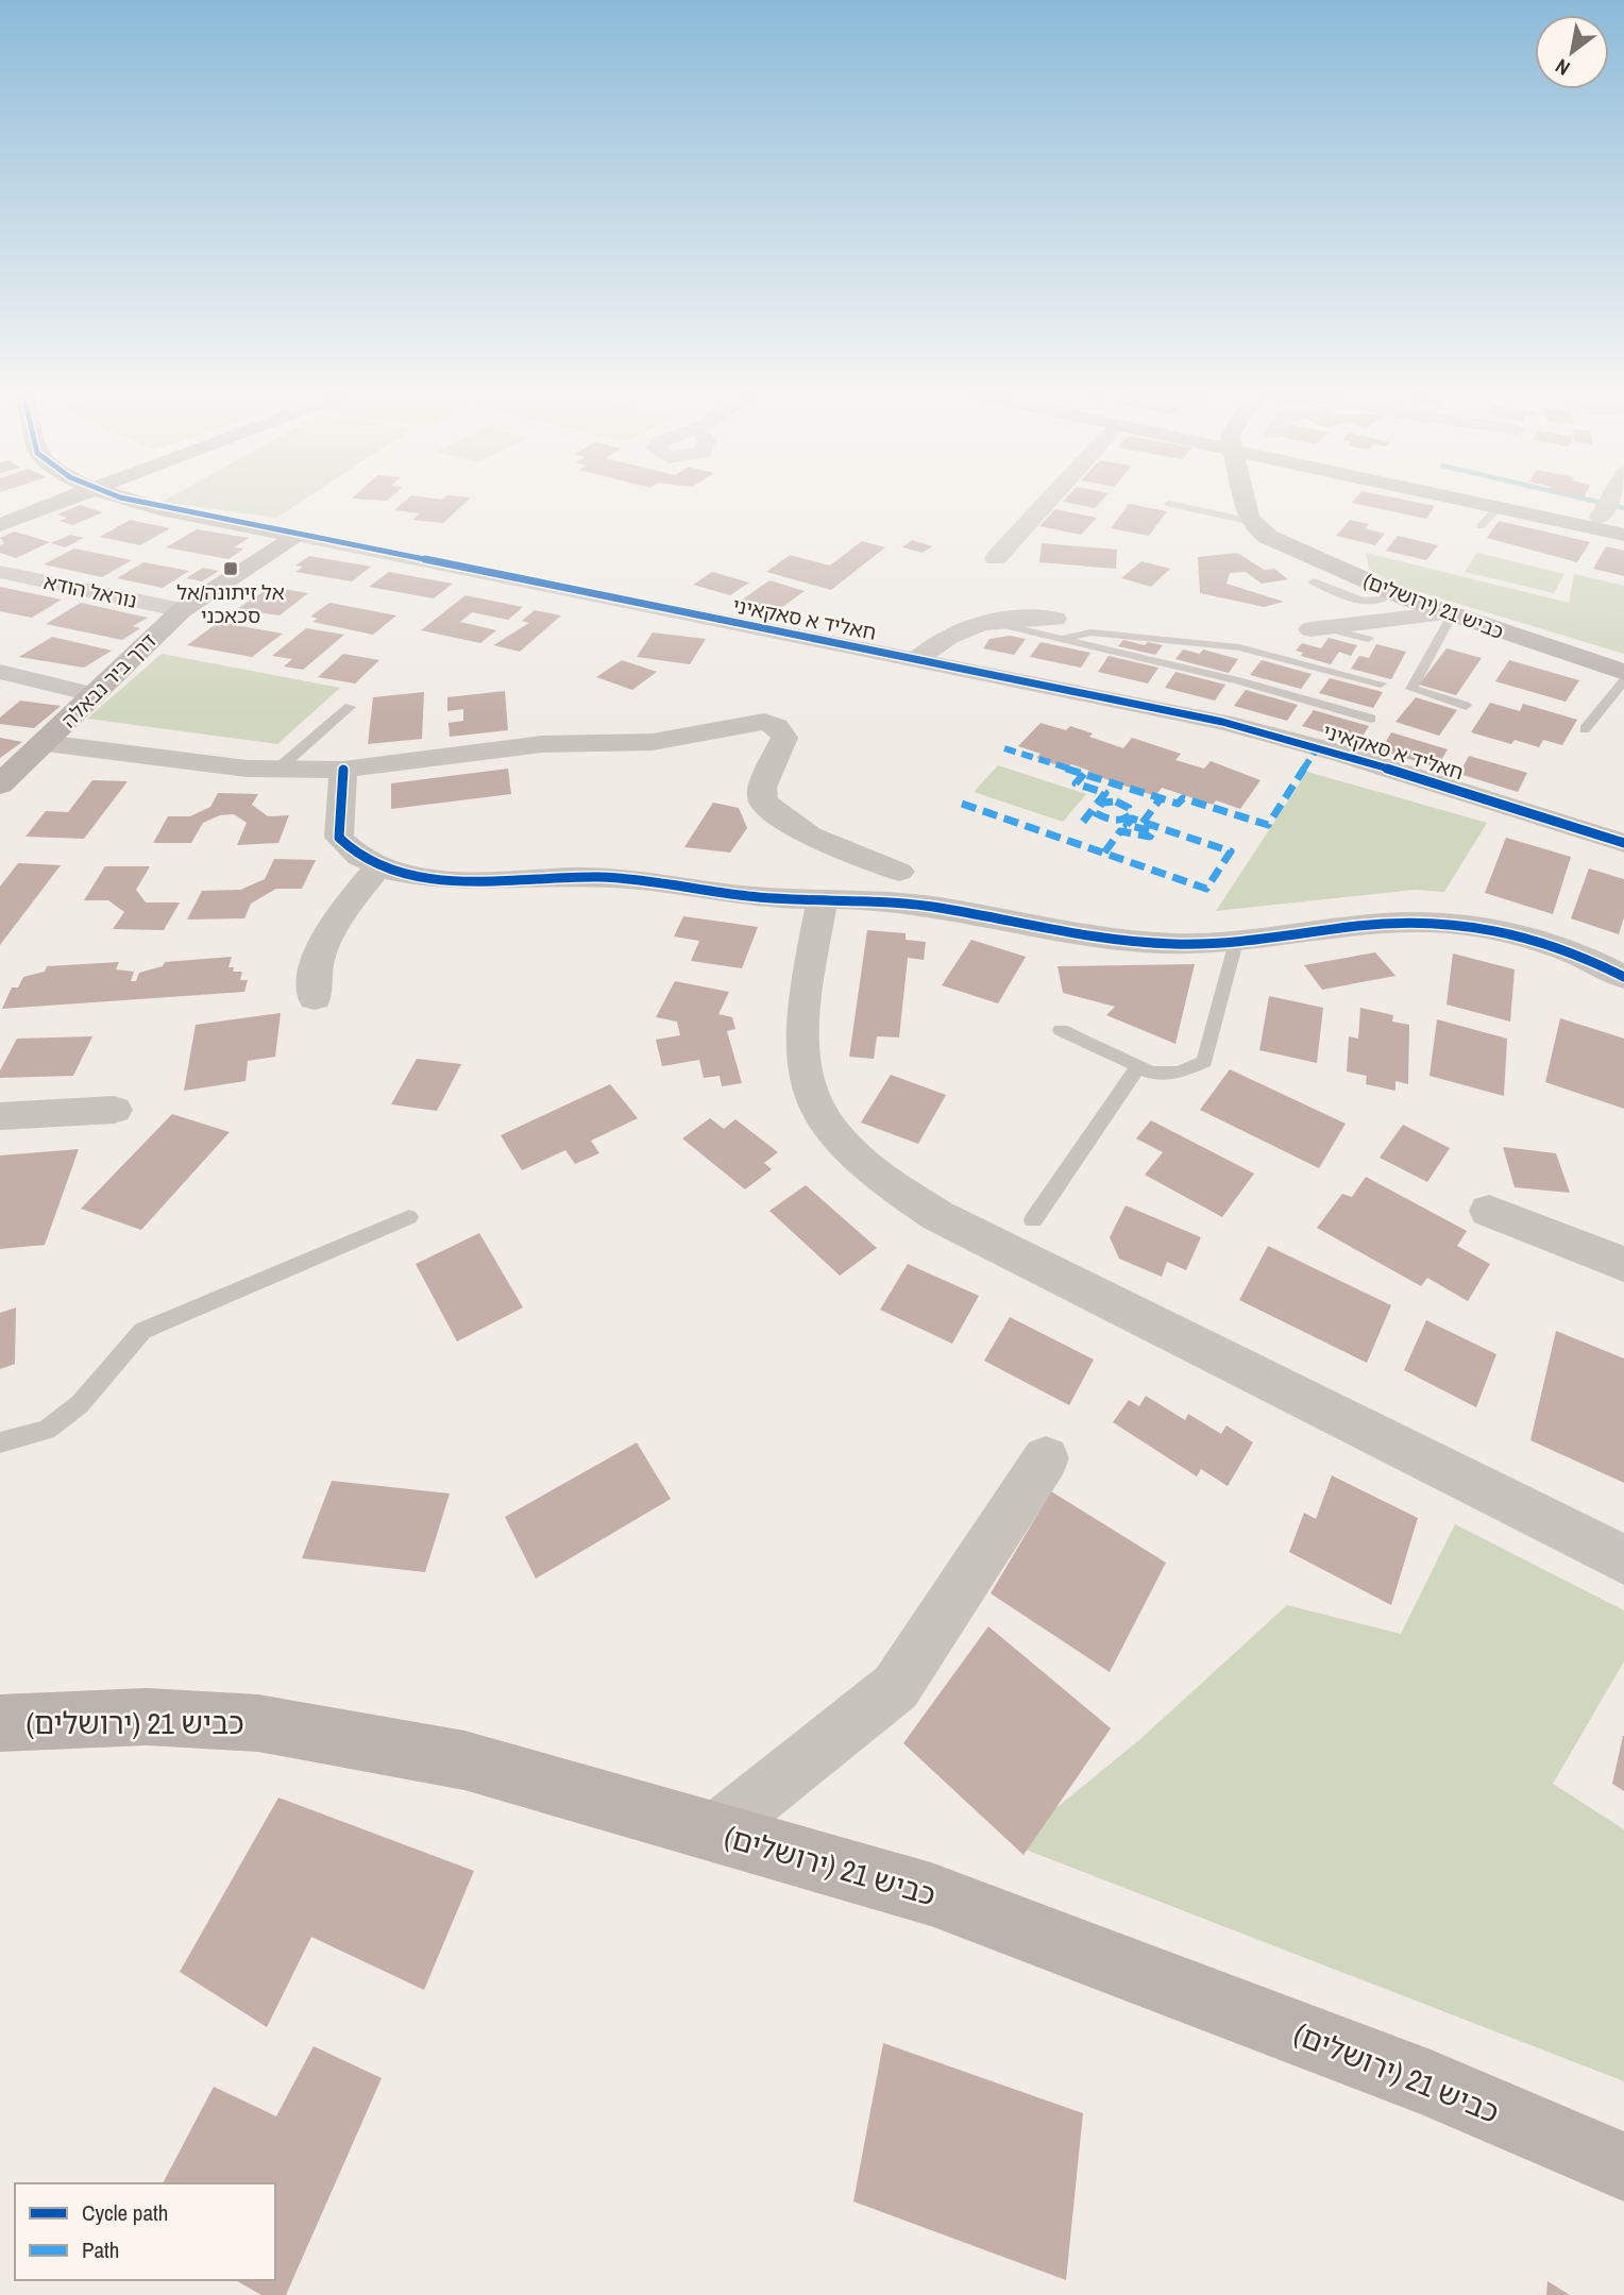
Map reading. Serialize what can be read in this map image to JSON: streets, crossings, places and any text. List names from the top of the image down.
{
  "streets": {
    "main road": ["כביש 21 (ירושלים)", "חאליד א סאקאיני", "דרך ביר נבאלה"],
    "street": ["נוראל הודא"]
  },
  "crossings": [
    ["נוראל הודא", "דרך ביר נבאלה"],
    ["חאליד א סאקאיני", "דרך ביר נבאלה"]
  ],
  "places": {
    "transit": ["אל זיתונה/אל סכאכני"]
  },
  "legend": ["Cycle path", "Path"],
  "north": "bottom left"
}
